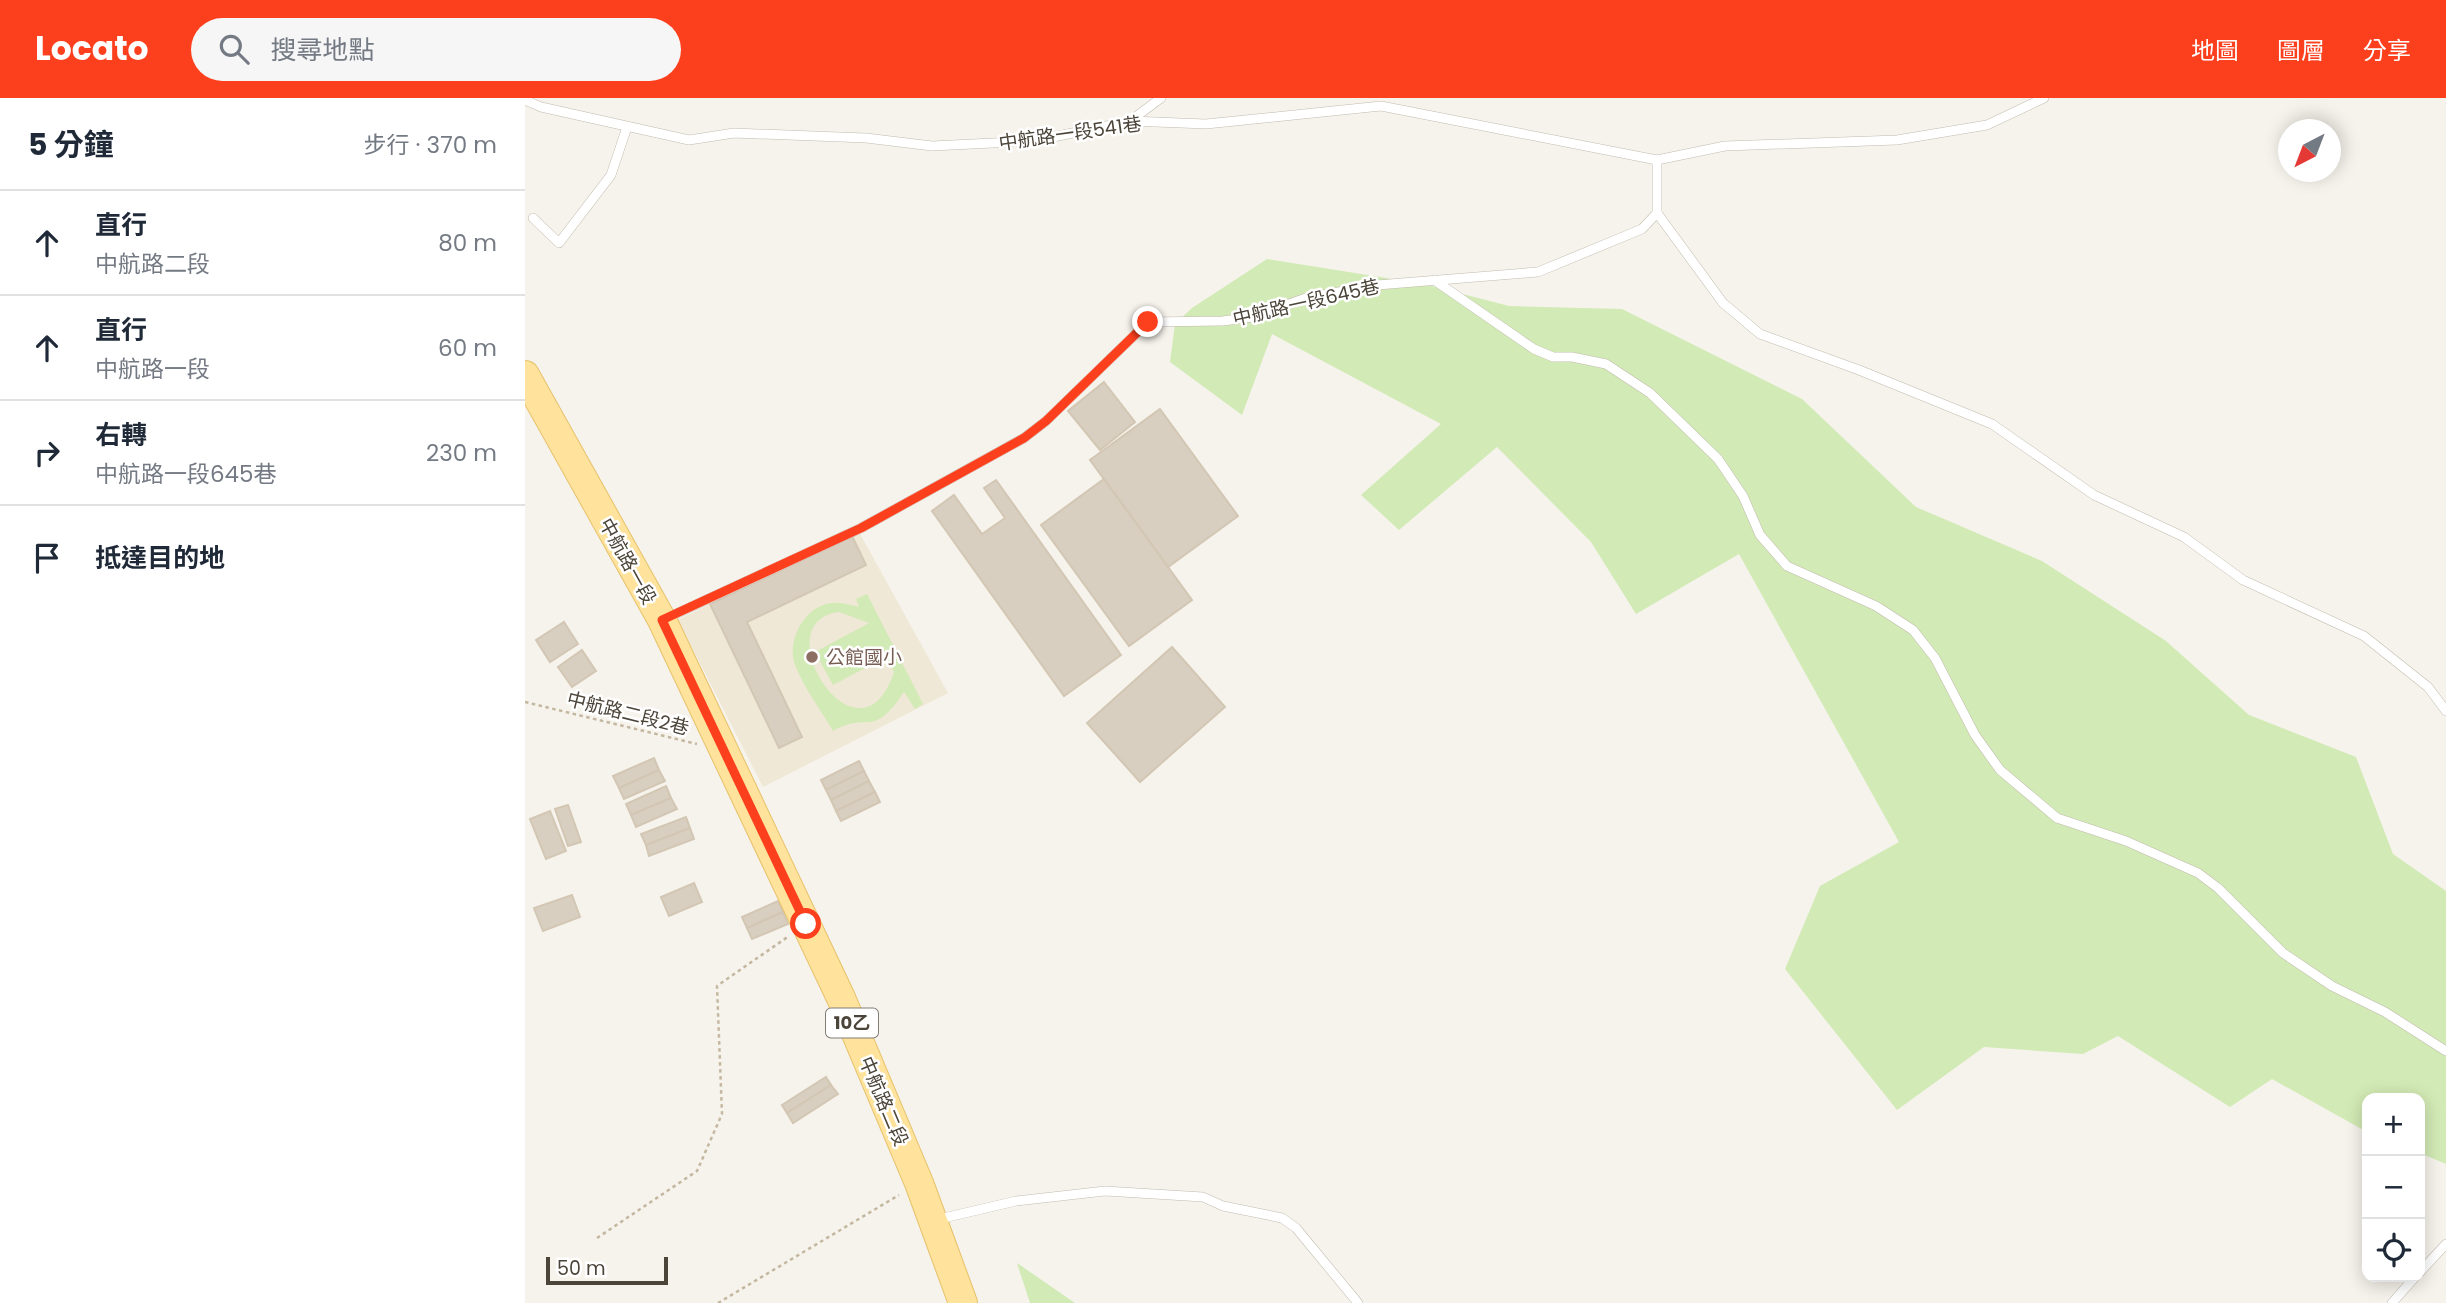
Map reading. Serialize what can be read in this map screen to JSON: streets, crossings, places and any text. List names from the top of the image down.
{
  "streets": {
    "main road": ["中航路一段", "10乙", "中航路二段"],
    "lane": ["中航路一段541巷", "中航路一段645巷"],
    "path": ["中航路二段2巷"]
  },
  "crossings": [
    ["中航路一段645巷", "中航路一段"],
    ["中航路一段", "中航路二段2巷"],
    ["中航路一段", "中航路二段"],
    ["中航路二段2巷", "中航路二段"]
  ],
  "places": ["公館國小"],
  "scale_bar": "50 m",
  "north": "bottom left",
  "page": {
    "header": "Locato",
    "search": "搜尋地點",
    "nav": ["地圖", "圖層", "分享"],
    "heading": ["5 分鐘", "步行 · 370 m"],
    "list": [
      ["直行", "中航路二段", "80 m"],
      ["直行", "中航路一段", "60 m"],
      ["右轉", "中航路一段645巷", "230 m"],
      "抵達目的地"
    ],
    "map_buttons": ["+", "−"],
    "scale": "50 m"
  }
}
